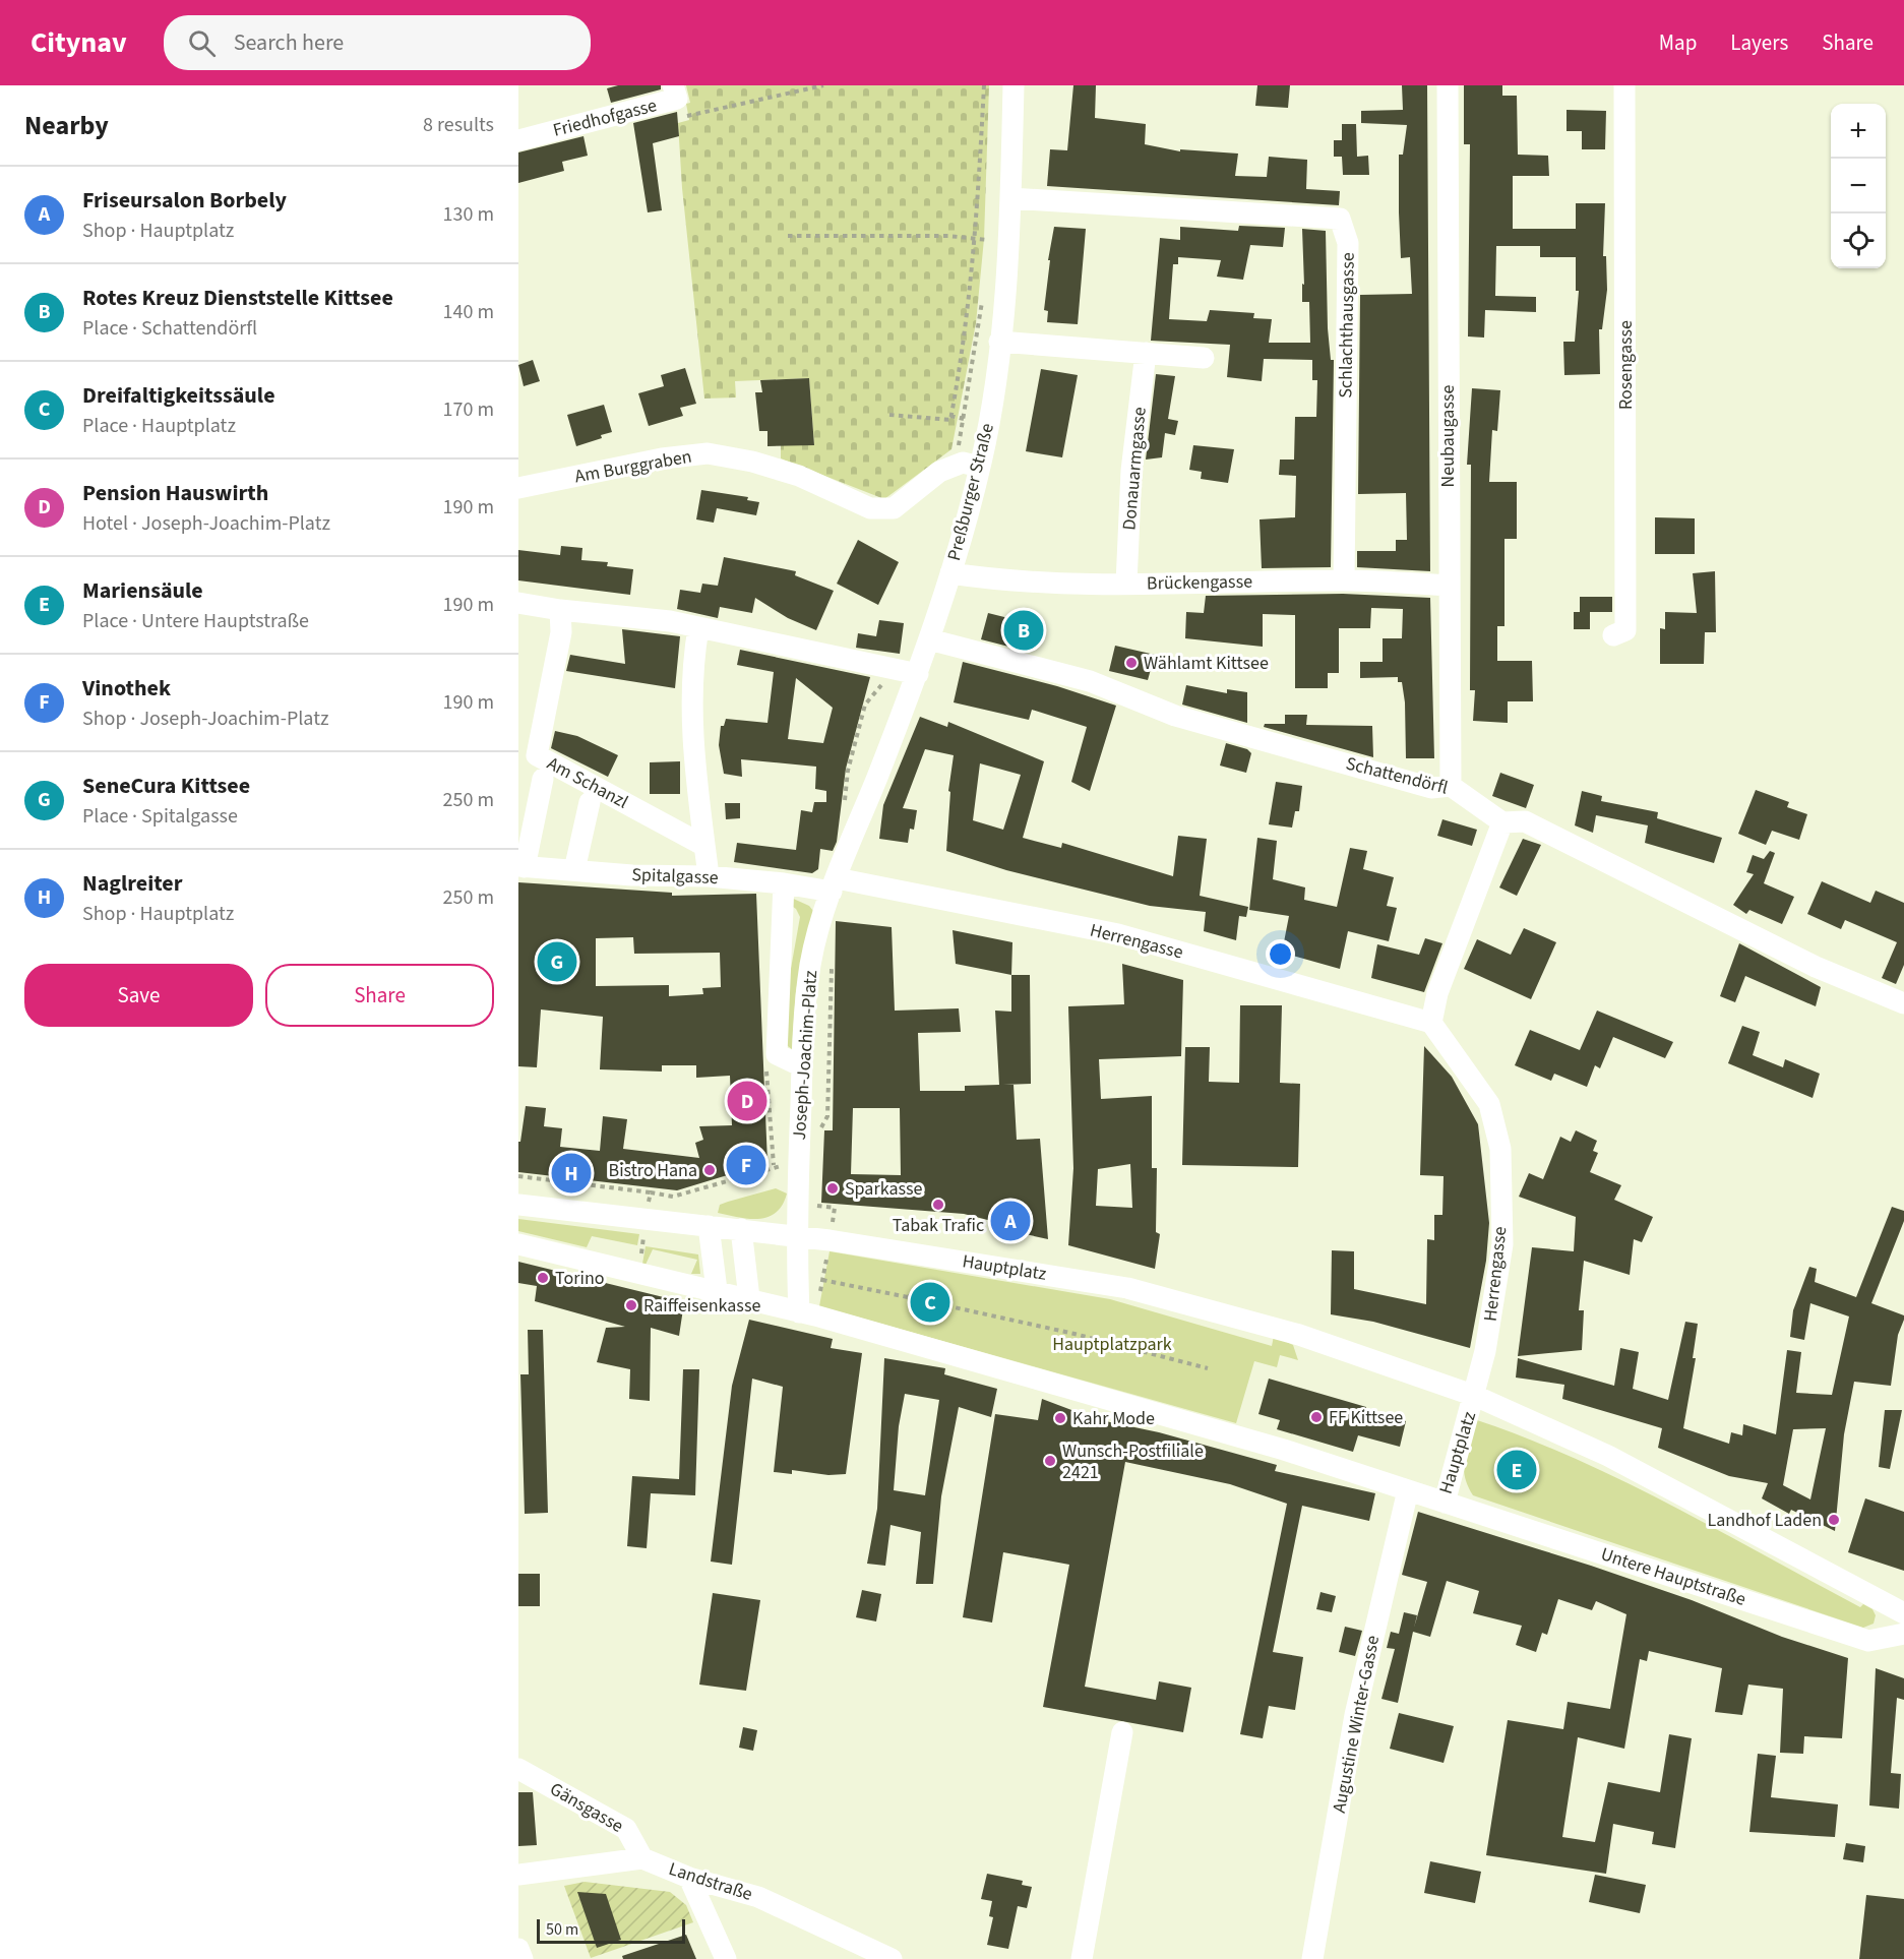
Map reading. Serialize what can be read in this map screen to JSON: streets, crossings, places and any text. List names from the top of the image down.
{
  "streets": {
    "street": [
      "Friedhofgasse",
      "Schlachthausgasse",
      "Rosengasse",
      "Neubaugasse",
      "Am Burggraben",
      "Donauarmgasse",
      "Preßburger Straße",
      "Brückengasse",
      "Schattendörfl",
      "Am Schanzl",
      "Spitalgasse",
      "Herrengasse",
      "Joseph-Joachim-Platz",
      "Hauptplatz",
      "Untere Hauptstraße",
      "Augustine Winter-Gasse",
      "Gänsgasse",
      "Landstraße"
    ]
  },
  "crossings": [
    ["Schlachthausgasse", "Preßburger Straße"],
    ["Schlachthausgasse", "Brückengasse"],
    ["Neubaugasse", "Brückengasse"],
    ["Neubaugasse", "Schattendörfl"],
    ["Donauarmgasse", "Brückengasse"],
    ["Preßburger Straße", "Brückengasse"],
    ["Preßburger Straße", "Schattendörfl"],
    ["Preßburger Straße", "Spitalgasse"],
    ["Preßburger Straße", "Herrengasse"],
    ["Preßburger Straße", "Joseph-Joachim-Platz"],
    ["Spitalgasse", "Herrengasse"],
    ["Spitalgasse", "Joseph-Joachim-Platz"],
    ["Herrengasse", "Joseph-Joachim-Platz"],
    ["Herrengasse", "Hauptplatz"],
    ["Joseph-Joachim-Platz", "Hauptplatz"],
    ["Hauptplatz", "Untere Hauptstraße"],
    ["Hauptplatz", "Augustine Winter-Gasse"],
    ["Gänsgasse", "Landstraße"]
  ],
  "parks": ["Hauptplatzpark"],
  "places": [
    "Wählamt Kittsee",
    "Bistro Hana",
    "Sparkasse",
    "Tabak Trafic",
    "Torino",
    "Raiffeisenkasse",
    "FF Kittsee",
    "Kahr Mode",
    "Wunsch-Postfiliale 2421",
    "Landhof Laden"
  ],
  "scale_bar": "50 m",
  "page": {
    "header": "Citynav",
    "search": "Search here",
    "nav": ["Map", "Layers", "Share"],
    "heading": ["Nearby", "8 results"],
    "map_buttons": ["+", "−"],
    "list": [
      {
        "mark": "A",
        "name": "Friseursalon Borbely",
        "note": "Shop · Hauptplatz",
        "value": "130 m"
      },
      {
        "mark": "B",
        "name": "Rotes Kreuz Dienststelle Kittsee",
        "note": "Place · Schattendörfl",
        "value": "140 m"
      },
      {
        "mark": "C",
        "name": "Dreifaltigkeitssäule",
        "note": "Place · Hauptplatz",
        "value": "170 m"
      },
      {
        "mark": "D",
        "name": "Pension Hauswirth",
        "note": "Hotel · Joseph-Joachim-Platz",
        "value": "190 m"
      },
      {
        "mark": "E",
        "name": "Mariensäule",
        "note": "Place · Untere Hauptstraße",
        "value": "190 m"
      },
      {
        "mark": "F",
        "name": "Vinothek",
        "note": "Shop · Joseph-Joachim-Platz",
        "value": "190 m"
      },
      {
        "mark": "G",
        "name": "SeneCura Kittsee",
        "note": "Place · Spitalgasse",
        "value": "250 m"
      },
      {
        "mark": "H",
        "name": "Naglreiter",
        "note": "Shop · Hauptplatz",
        "value": "250 m"
      }
    ],
    "pins": [
      "B",
      "G",
      "D",
      "F",
      "H",
      "A",
      "C",
      "E"
    ],
    "buttons": ["Save", "Share"],
    "scale": "50 m"
  }
}
